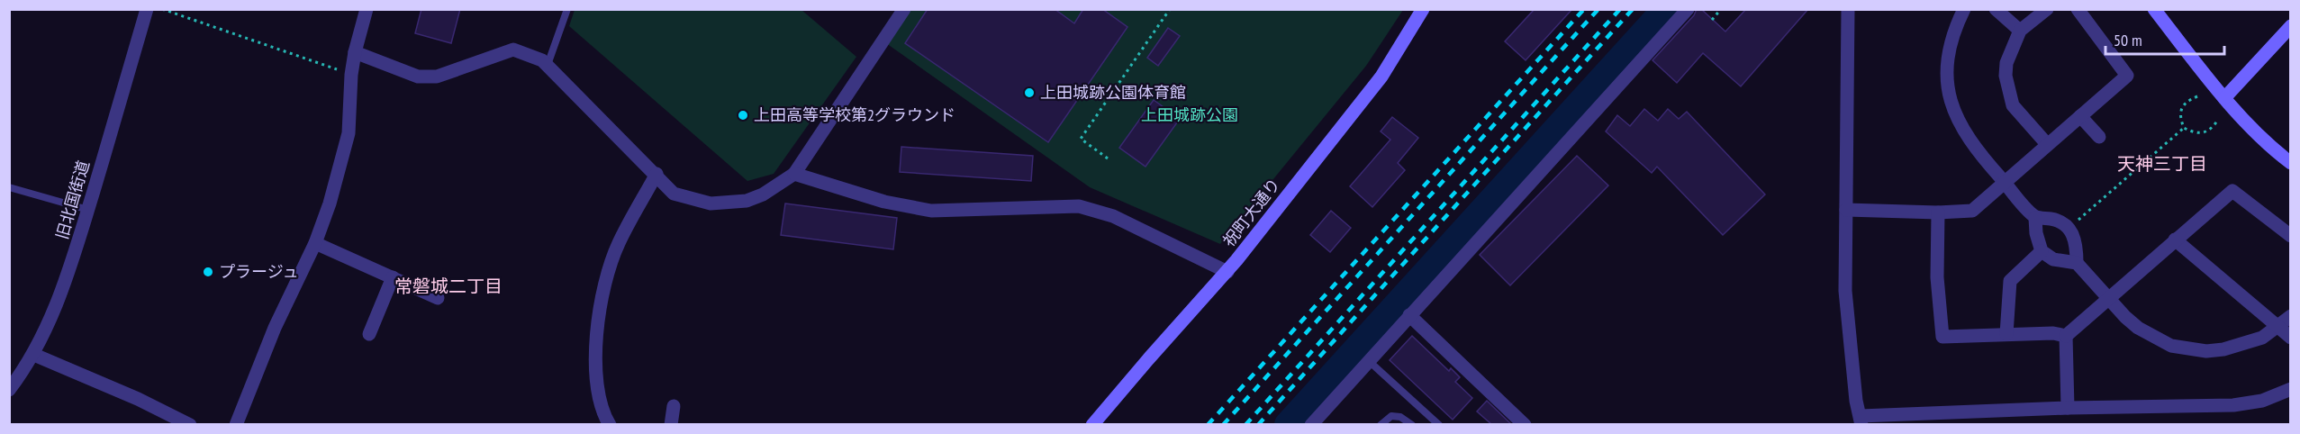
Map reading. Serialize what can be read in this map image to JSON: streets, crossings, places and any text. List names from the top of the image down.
{
  "streets": {
    "street": ["旧北国街道", "祝町大通り"]
  },
  "districts": ["天神三丁目", "常磐城二丁目"],
  "parks": ["上田城跡公園"],
  "places": ["上田城跡公園体育館", "上田高等学校第2グラウンド", "プラージュ"],
  "scale_bar": "50 m"
}
